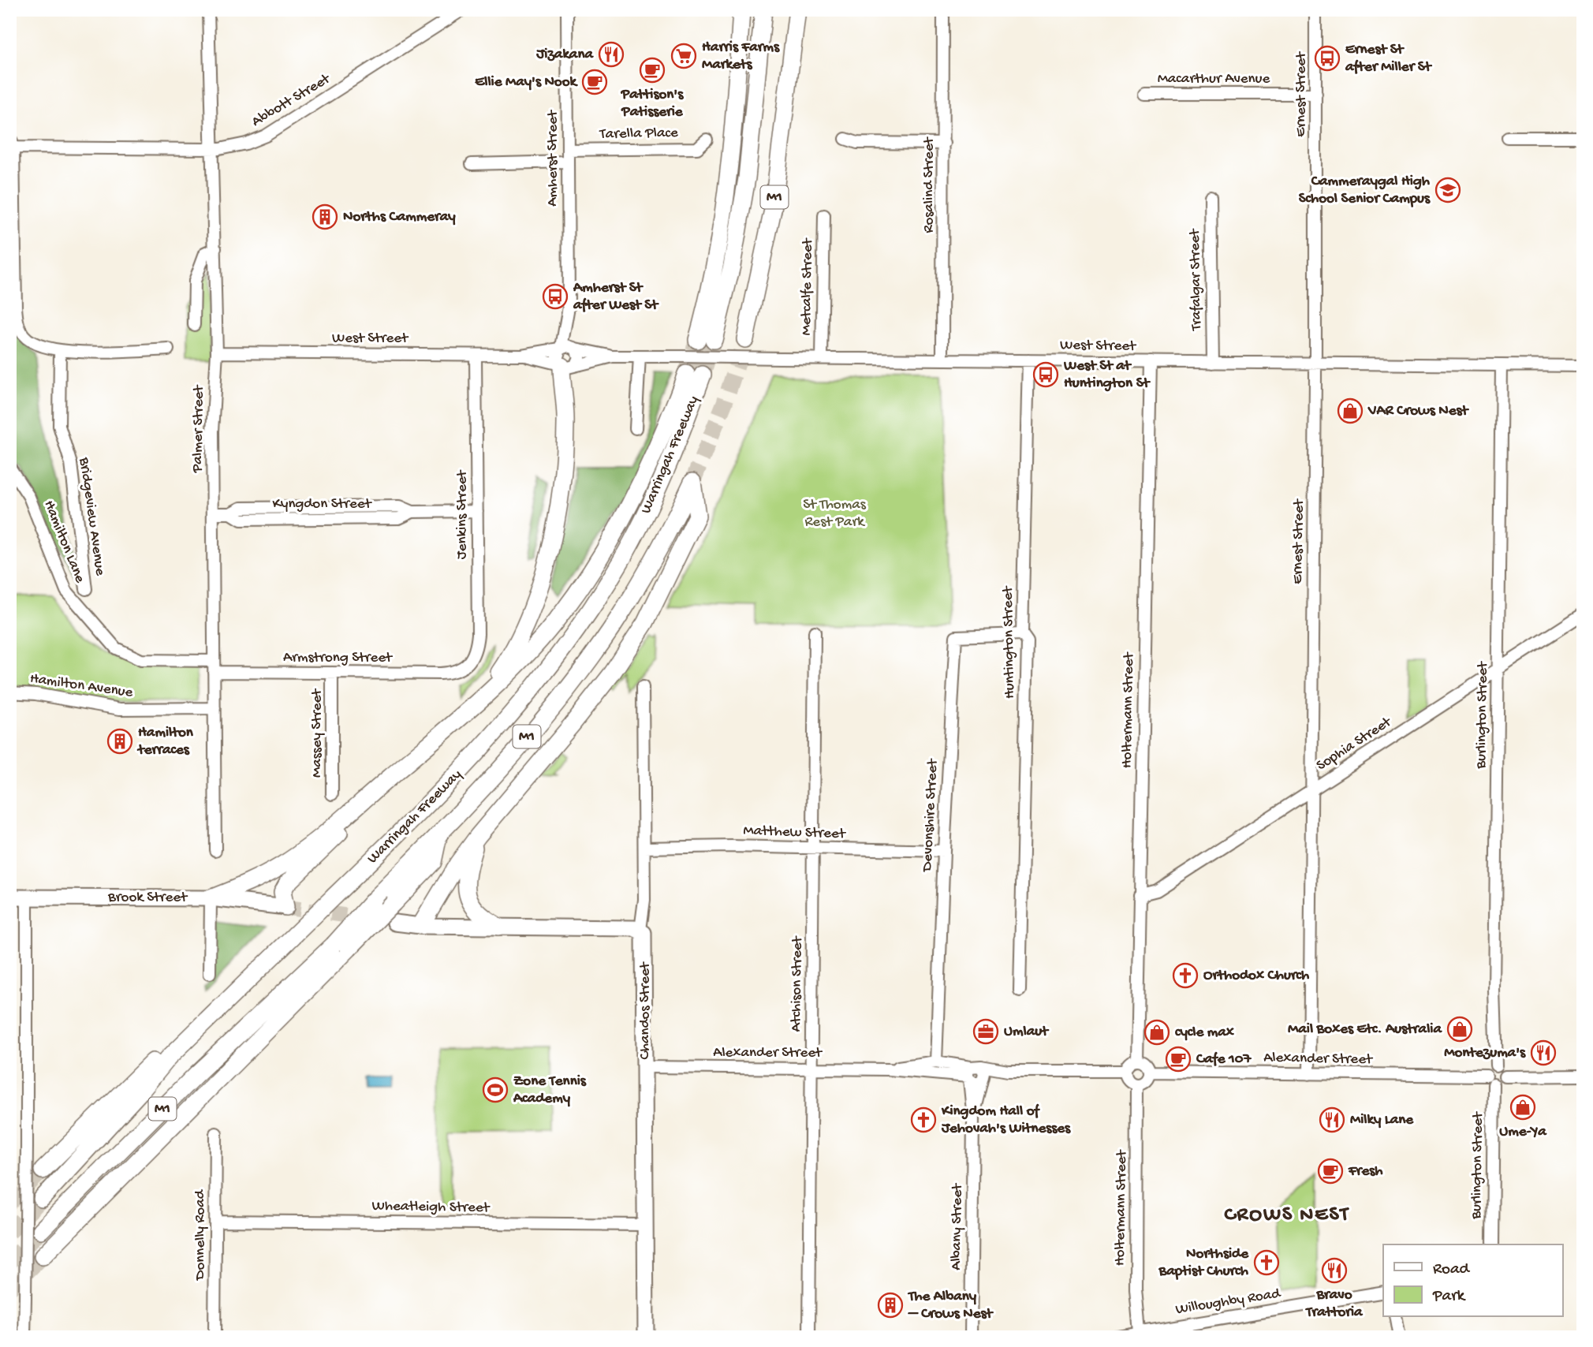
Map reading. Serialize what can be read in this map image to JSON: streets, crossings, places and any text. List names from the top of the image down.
{
  "streets": {
    "highway": ["M1", "Warringah Freeway"],
    "main road": ["Brook Street", "Chandos Street"],
    "street": [
      "Macarthur Avenue",
      "Ernest Street",
      "Abbott Street",
      "Tarella Place",
      "Amherst Street",
      "Rosalind Street",
      "Trafalgar Street",
      "Metcalfe Street",
      "West Street",
      "Palmer Street",
      "Kyngdon Street",
      "Jenkins Street",
      "Bridgeview Avenue",
      "Hamilton Lane",
      "Huntington Street",
      "Armstrong Street",
      "Hamilton Avenue",
      "Holtermann Street",
      "Burlington Street",
      "Massey Street",
      "Sophia Street",
      "Devonshire Street",
      "Matthew Street",
      "Atchison Street",
      "Alexander Street",
      "Wheatleigh Street",
      "Albany Street",
      "Donnelly Road",
      "Willoughby Road"
    ]
  },
  "crossings": [
    ["Macarthur Avenue", "Ernest Street"],
    ["Ernest Street", "West Street"],
    ["Ernest Street", "Sophia Street"],
    ["Ernest Street", "Alexander Street"],
    ["Abbott Street", "Palmer Street"],
    ["Tarella Place", "Amherst Street"],
    ["Amherst Street", "West Street"],
    ["Rosalind Street", "West Street"],
    ["Trafalgar Street", "West Street"],
    ["Metcalfe Street", "West Street"],
    ["West Street", "Palmer Street"],
    ["West Street", "Jenkins Street"],
    ["West Street", "Huntington Street"],
    ["West Street", "Holtermann Street"],
    ["West Street", "Burlington Street"],
    ["Palmer Street", "Kyngdon Street"],
    ["Palmer Street", "Hamilton Lane"],
    ["Palmer Street", "Armstrong Street"],
    ["Palmer Street", "Hamilton Avenue"],
    ["Kyngdon Street", "Jenkins Street"],
    ["Jenkins Street", "Armstrong Street"],
    ["Hamilton Lane", "Armstrong Street"],
    ["Huntington Street", "Devonshire Street"],
    ["Armstrong Street", "Massey Street"],
    ["Holtermann Street", "Sophia Street"],
    ["Holtermann Street", "Alexander Street"],
    ["Holtermann Street", "Willoughby Road"],
    ["Burlington Street", "Sophia Street"],
    ["Burlington Street", "Alexander Street"],
    ["Devonshire Street", "Matthew Street"],
    ["Devonshire Street", "Alexander Street"],
    ["Matthew Street", "Atchison Street"],
    ["Matthew Street", "Chandos Street"],
    ["Atchison Street", "Alexander Street"],
    ["Chandos Street", "Alexander Street"],
    ["Chandos Street", "Wheatleigh Street"],
    ["Alexander Street", "Albany Street"],
    ["Wheatleigh Street", "Donnelly Road"]
  ],
  "districts": ["CROWS NEST"],
  "parks": ["St Thomas Rest Park"],
  "places": {
    "restaurant": [
      "Jizakana",
      "Montezuma's",
      "Milky Lane",
      "Bravo Trattoria"
    ],
    "supermarket": ["Harris Farms Markets"],
    "bus stop": ["Ernest St after Miller St", "Amherst St after West St", "West St at Huntington St"],
    "cafe": [
      "Pattison's Patisserie",
      "Ellie May's Nook",
      "Cafe 107",
      "Fresh"
    ],
    "school or university": ["Cammeraygal High School Senior Campus"],
    "building": ["Norths Cammeray", "Hamilton terraces", "The Albany – Crows Nest"],
    "shop": [
      "VAR Crows Nest",
      "Mail Boxes Etc. Australia",
      "cycle max",
      "Ume-Ya"
    ],
    "church": ["Orthodox Church", "Kingdom Hall of Jehovah's Witnesses", "Northside Baptist Church"],
    "office": ["Umlaut"],
    "sports": ["Zone Tennis Academy"]
  },
  "legend": ["Road", "Park"]
}
